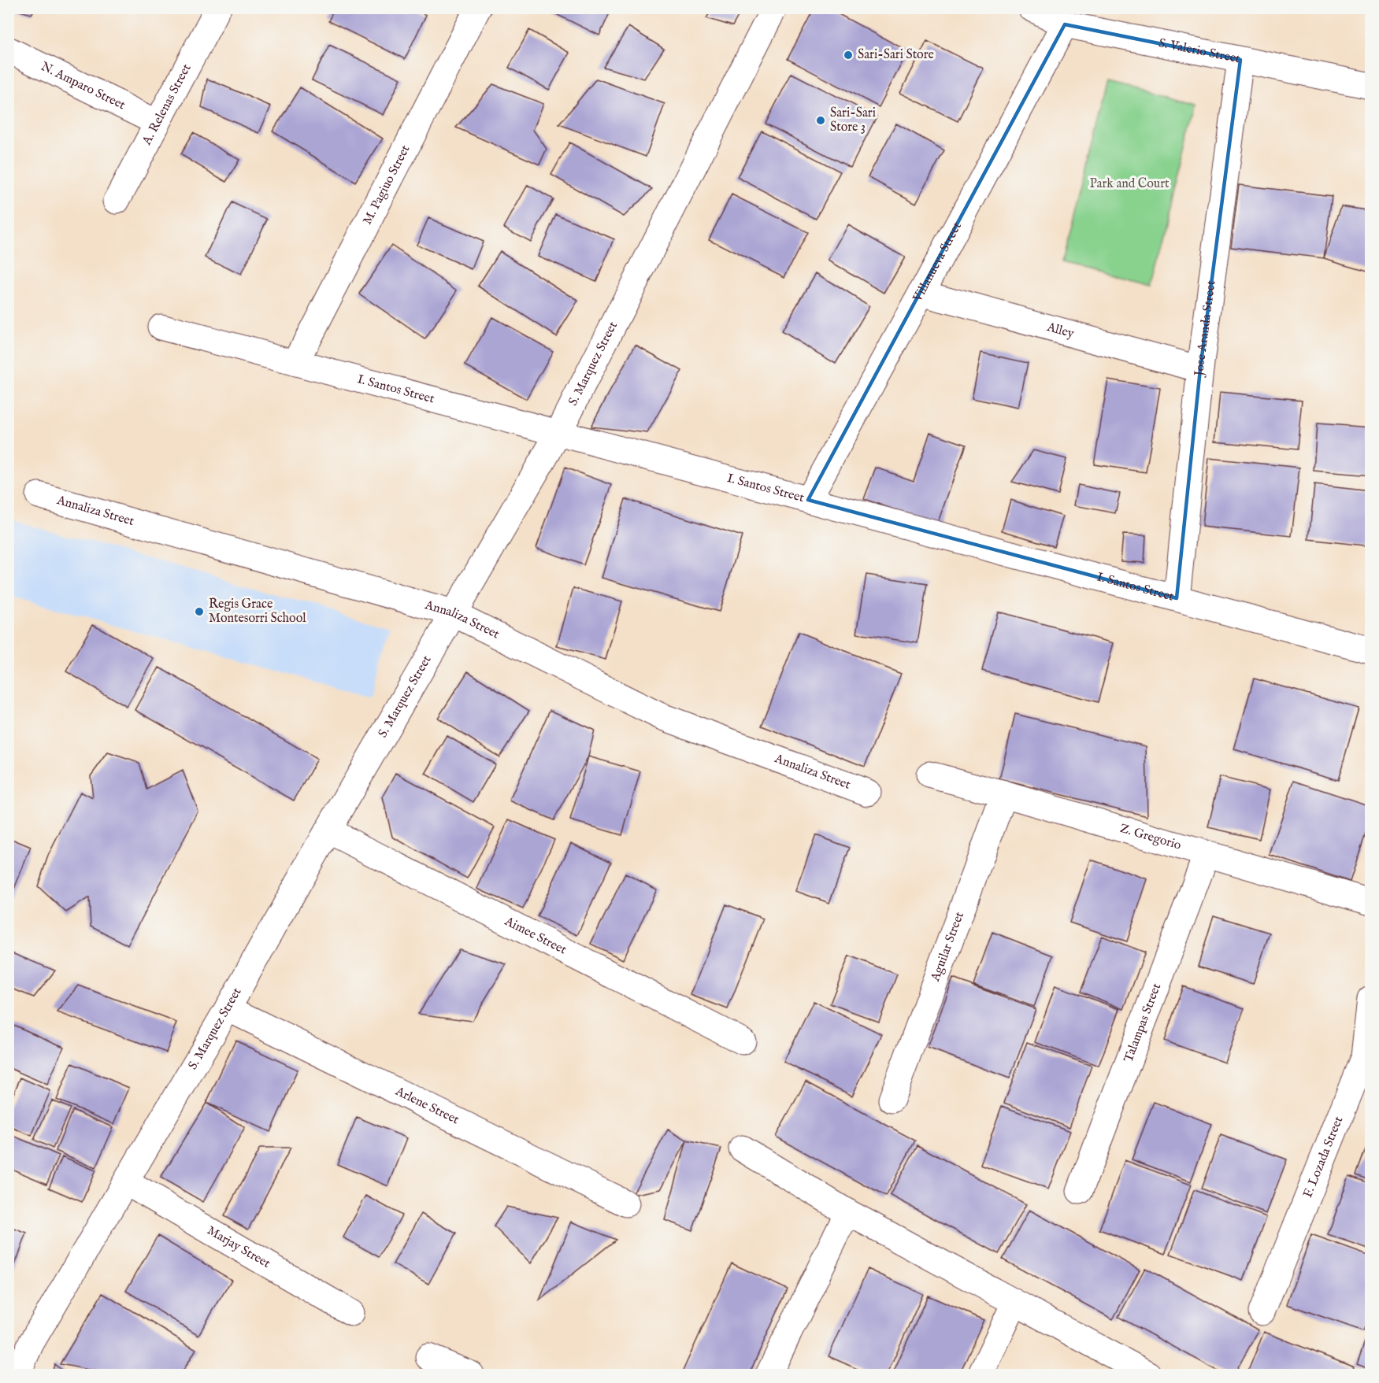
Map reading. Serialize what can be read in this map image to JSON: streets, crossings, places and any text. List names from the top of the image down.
{
  "streets": {
    "street": [
      "S. Valerio Street",
      "N. Amparo Street",
      "A. Relenas Street",
      "M. Pagiuo Street",
      "Villanueva Street",
      "Jose Aranda Street",
      "Alley",
      "S. Marquez Street",
      "I. Santos Street",
      "Annaliza Street",
      "Z. Gregorio",
      "Aimee Street",
      "Aguilar Street",
      "Talampas Street",
      "Arlene Street",
      "F. Lozada Street",
      "Marjay Street"
    ]
  },
  "crossings": [
    ["S. Valerio Street", "Villanueva Street"],
    ["S. Valerio Street", "Jose Aranda Street"],
    ["N. Amparo Street", "A. Relenas Street"],
    ["M. Pagiuo Street", "I. Santos Street"],
    ["Villanueva Street", "Alley"],
    ["Villanueva Street", "I. Santos Street"],
    ["Jose Aranda Street", "Alley"],
    ["Jose Aranda Street", "I. Santos Street"],
    ["S. Marquez Street", "I. Santos Street"],
    ["S. Marquez Street", "Annaliza Street"],
    ["S. Marquez Street", "Aimee Street"],
    ["S. Marquez Street", "Arlene Street"],
    ["S. Marquez Street", "Marjay Street"],
    ["Z. Gregorio", "Aguilar Street"],
    ["Z. Gregorio", "Talampas Street"]
  ],
  "parks": ["Park and Court"],
  "places": ["Sari-Sari Store", "Sari-Sari Store 3", "Regis Grace Montesorri School"]
}
